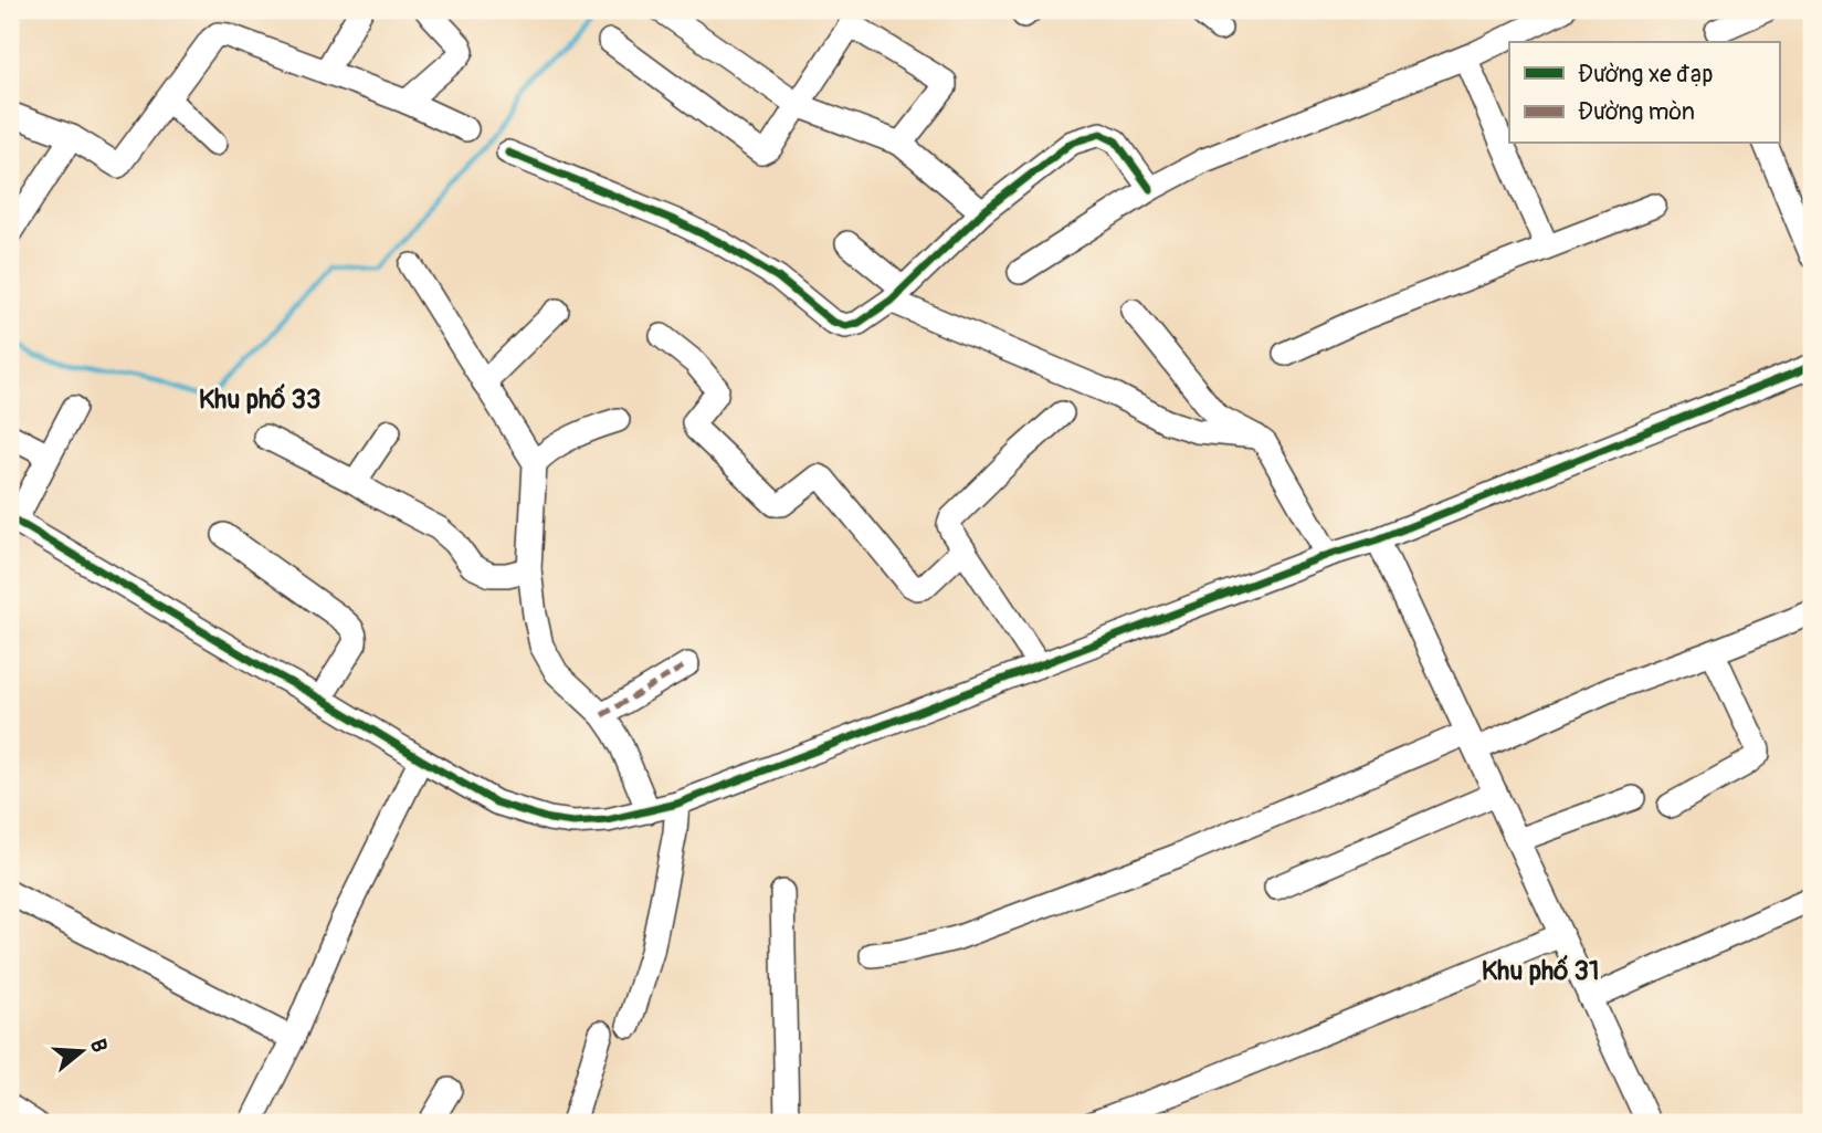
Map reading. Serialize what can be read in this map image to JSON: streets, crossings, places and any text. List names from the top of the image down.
{
  "districts": ["Khu phố 33", "Khu phố 31"],
  "legend": ["Đường xe đạp", "Đường mòn"],
  "north": "right"
}
